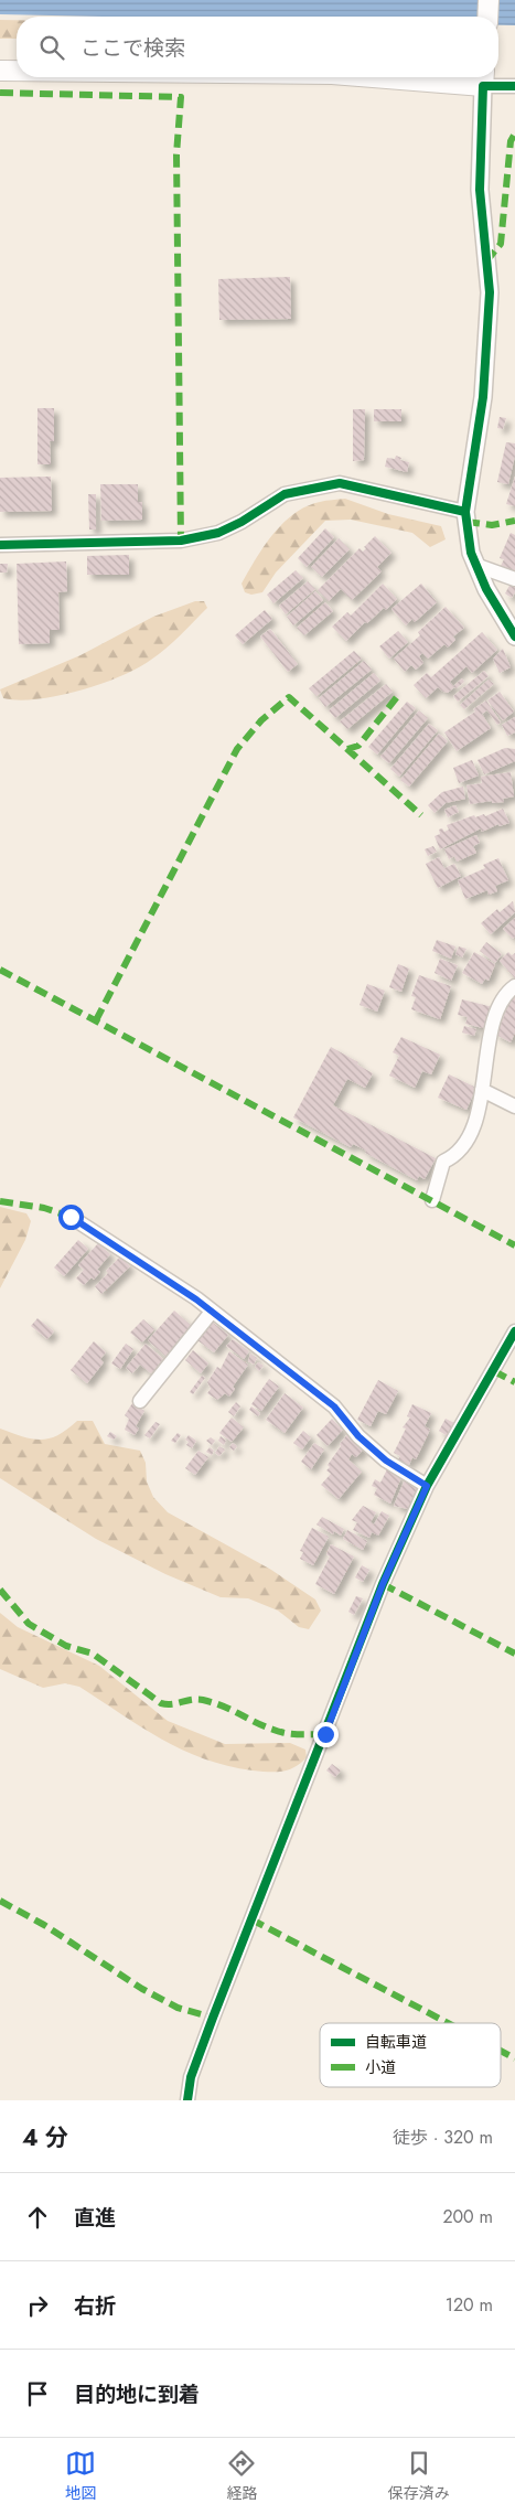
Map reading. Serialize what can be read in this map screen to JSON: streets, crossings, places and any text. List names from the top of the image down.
{
  "legend": ["自転車道", "小道"],
  "page": {
    "search": "ここで検索",
    "heading": ["4 分", "徒歩 · 320 m"],
    "list": [
      ["直進", "200 m"],
      ["右折", "120 m"],
      "目的地に到着"
    ],
    "nav": ["地図", "経路", "保存済み"]
  }
}
